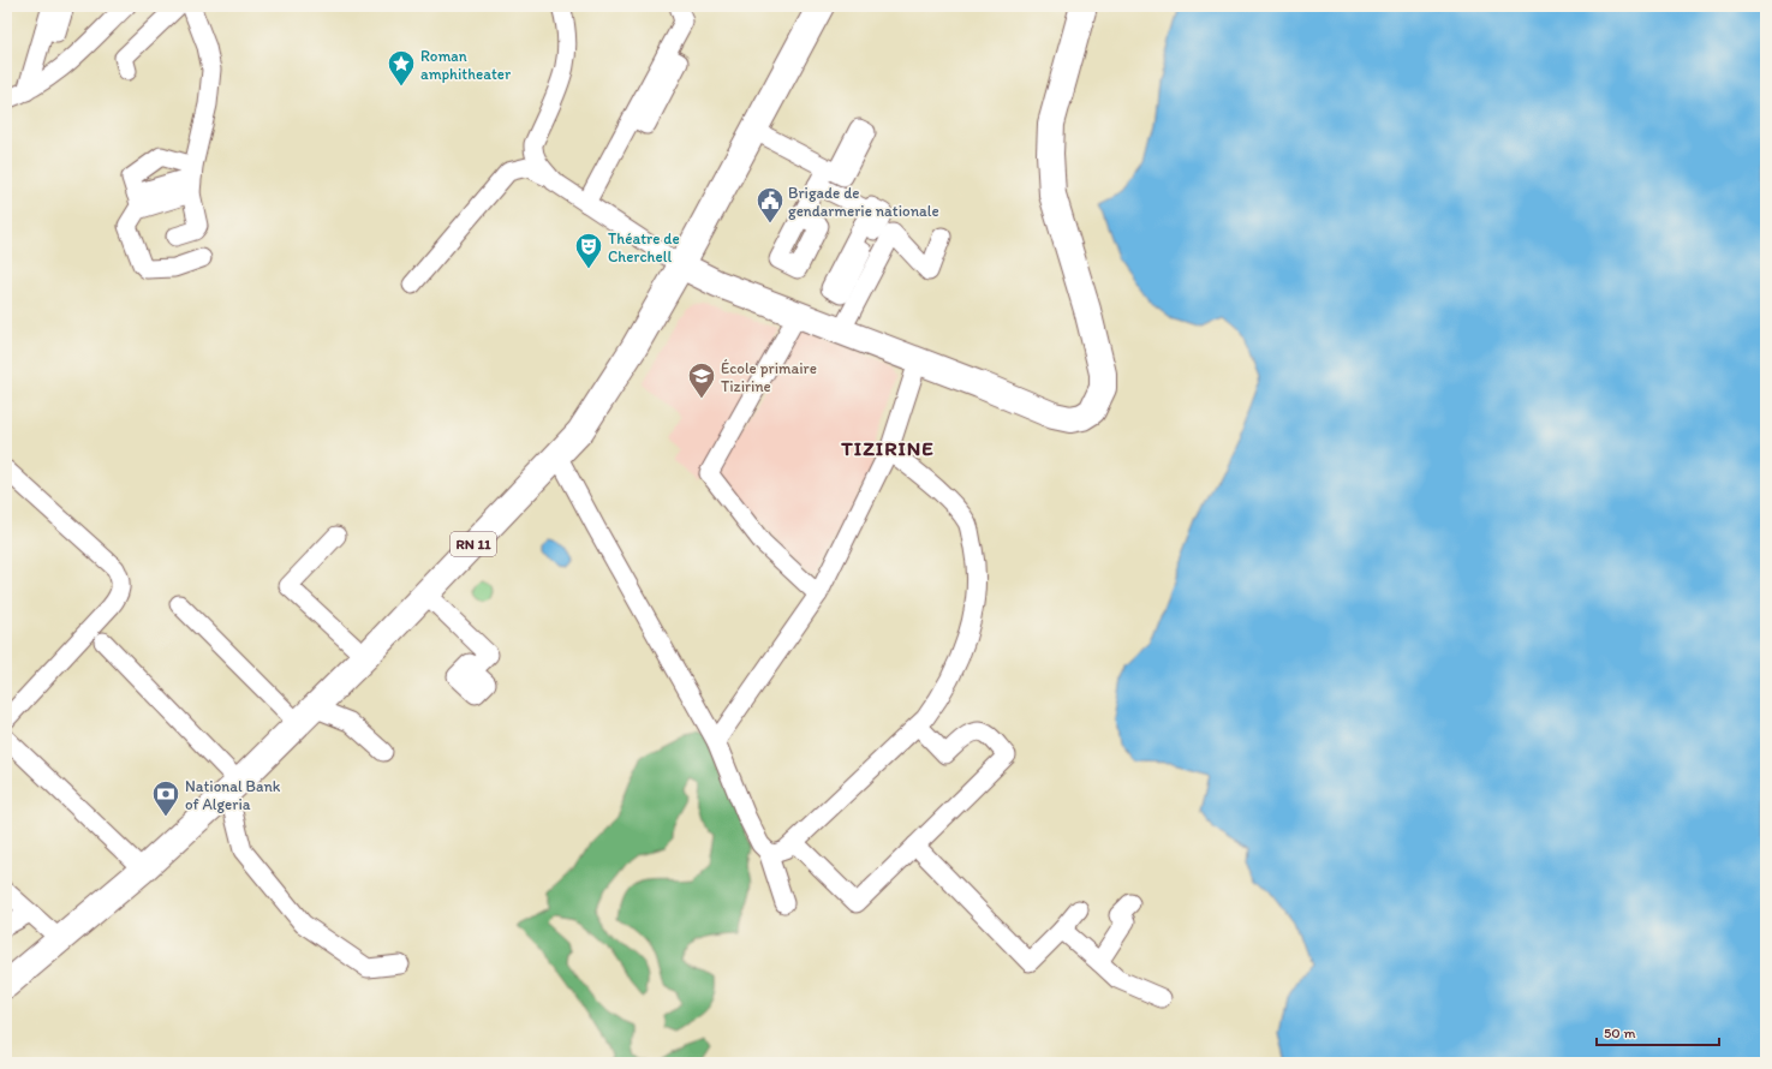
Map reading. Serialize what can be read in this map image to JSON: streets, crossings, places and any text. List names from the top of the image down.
{
  "streets": {
    "main road": ["RN 11"]
  },
  "districts": ["TIZIRINE"],
  "places": {
    "place": ["Roman amphitheater"],
    "public building": ["Brigade de gendarmerie nationale"],
    "theatre": ["Théatre de Cherchell"],
    "school or university": ["École primaire Tizirine"],
    "bank": ["National Bank of Algeria"]
  },
  "scale_bar": "50 m"
}
